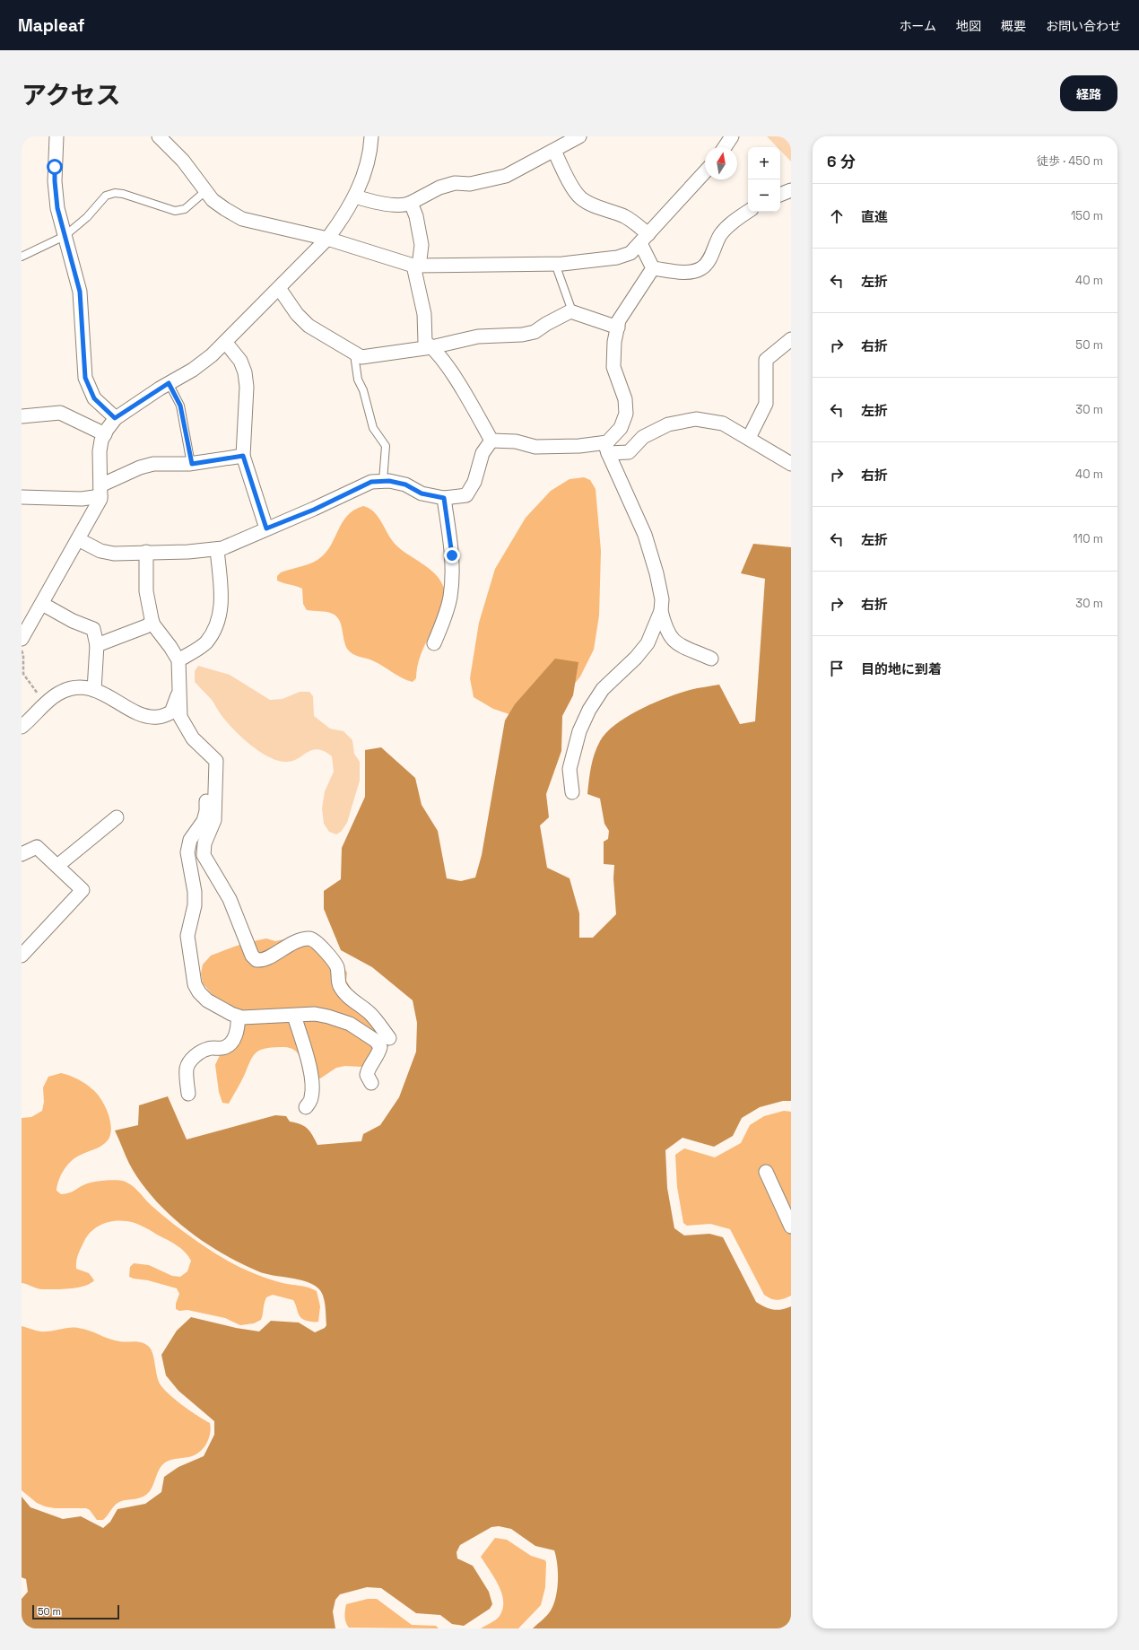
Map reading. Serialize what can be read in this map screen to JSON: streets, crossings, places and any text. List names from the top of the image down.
{
  "scale_bar": "50 m",
  "north": "top",
  "page": {
    "header": "Mapleaf",
    "nav": [
      "ホーム",
      "地図",
      "概要",
      "お問い合わせ"
    ],
    "title": "アクセス",
    "buttons": "経路",
    "heading": ["6 分", "徒歩 · 450 m"],
    "map_buttons": ["+", "−"],
    "list": [
      ["直進", "150 m"],
      ["左折", "40 m"],
      ["右折", "50 m"],
      ["左折", "30 m"],
      ["右折", "40 m"],
      ["左折", "110 m"],
      ["右折", "30 m"],
      "目的地に到着"
    ],
    "scale": "50 m"
  }
}
